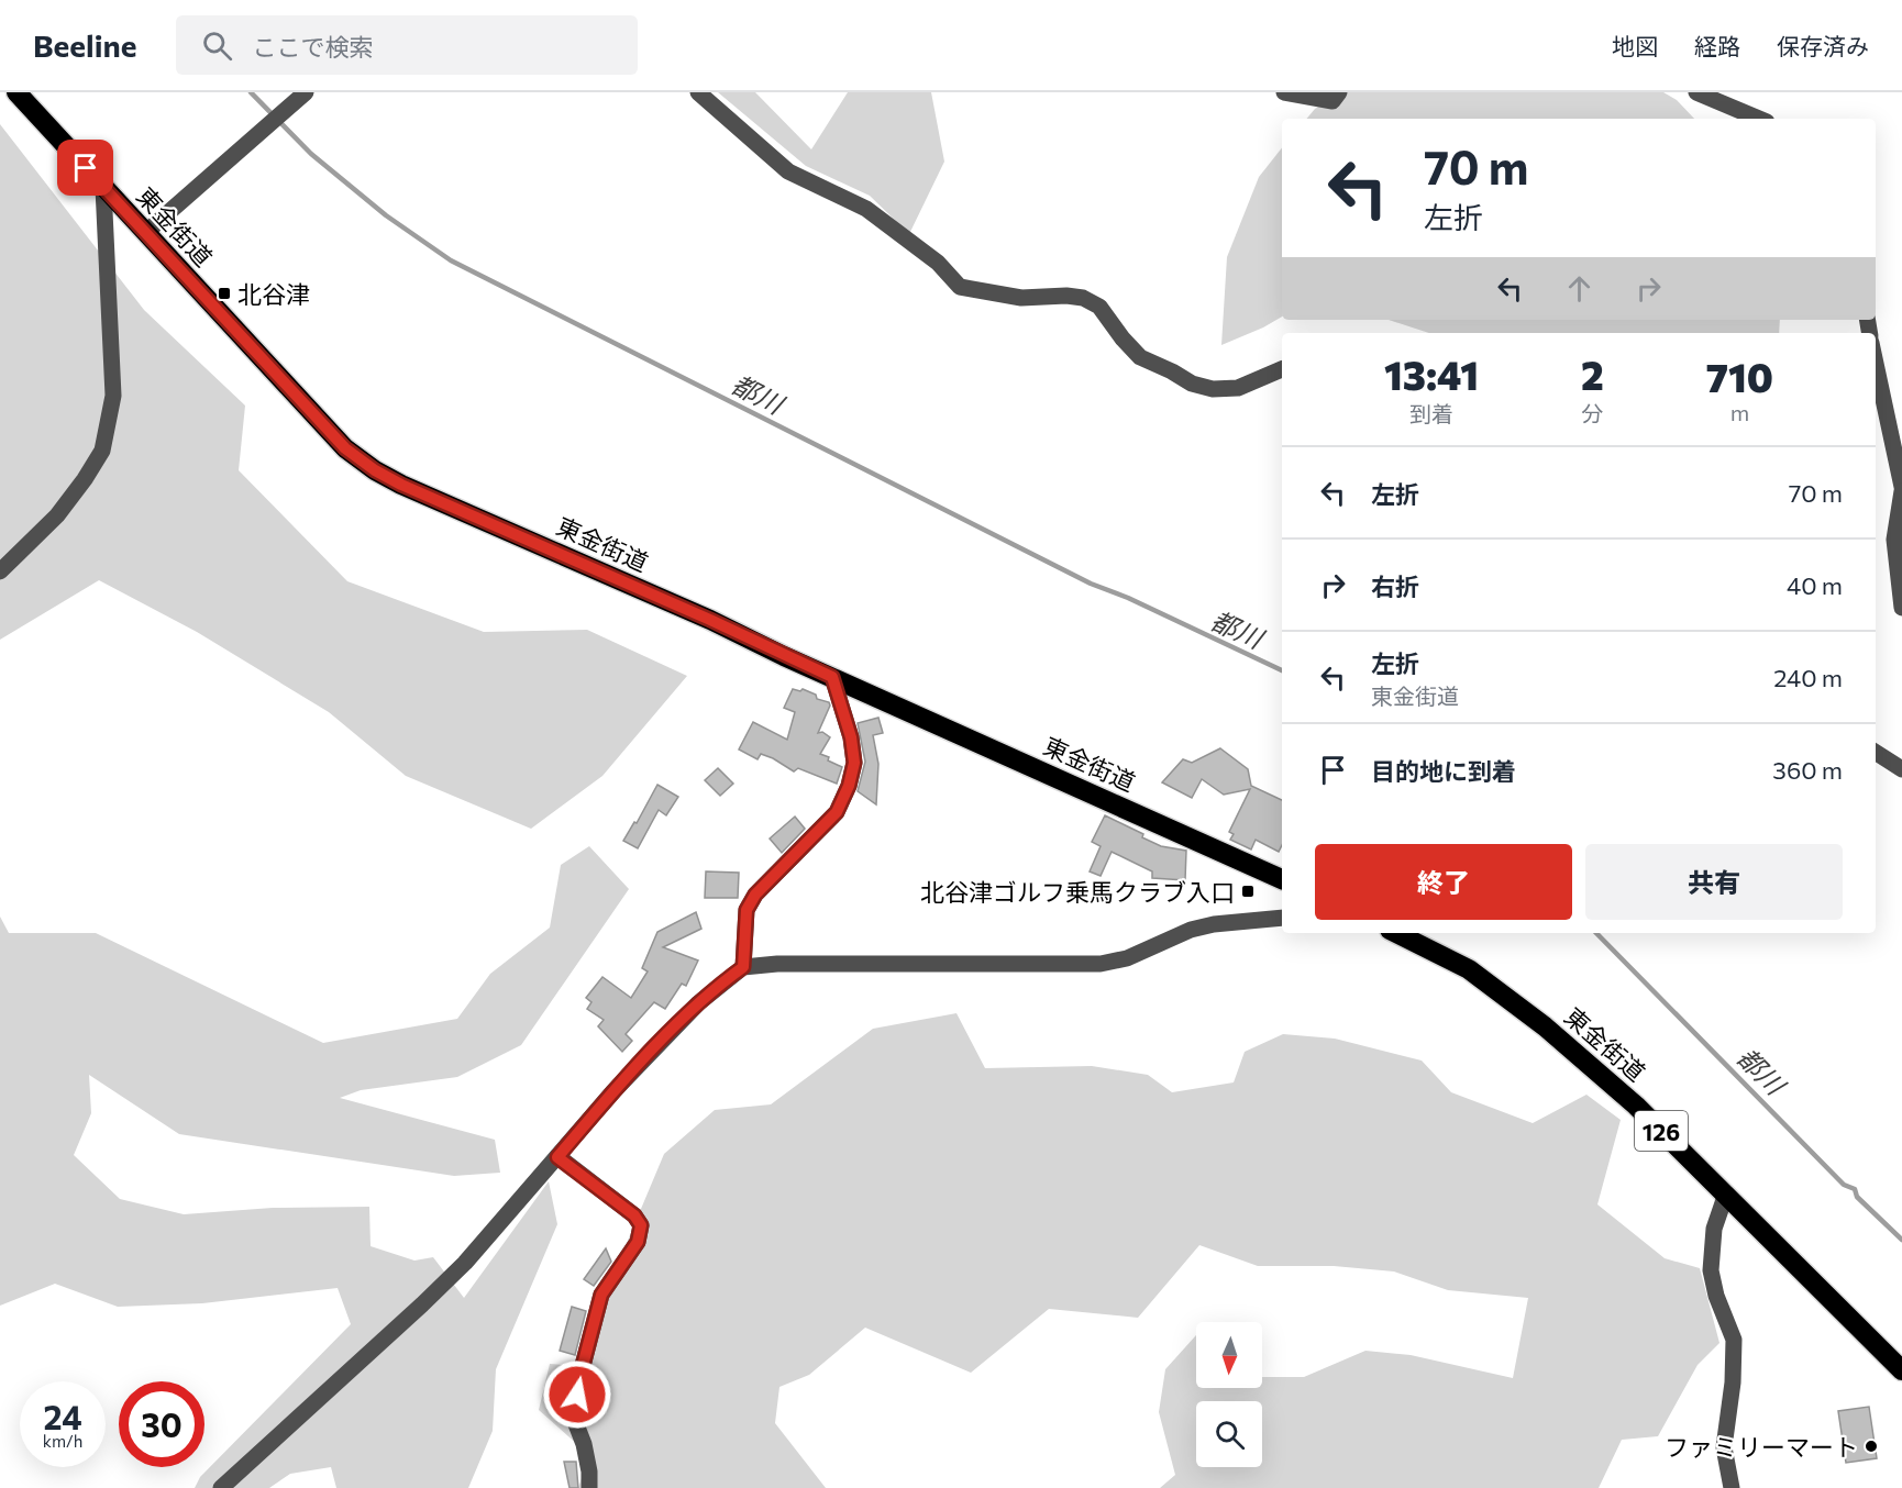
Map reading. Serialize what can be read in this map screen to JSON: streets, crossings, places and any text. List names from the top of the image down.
{
  "streets": {
    "highway": ["東金街道", "126"]
  },
  "water": ["都川"],
  "places": {
    "transit": ["北谷津", "北谷津ゴルフ乗馬クラブ入口"],
    "other": ["ファミリーマート"]
  },
  "north": "bottom",
  "page": {
    "header": "Beeline",
    "search": "ここで検索",
    "nav": ["地図", "経路", "保存済み"],
    "turn": ["70 m", "左折"],
    "eta": [
      "13:41",
      "到着",
      "2",
      "分",
      "710",
      "m"
    ],
    "list": [
      {
        "name": "左折",
        "value": "70 m"
      },
      {
        "name": "右折",
        "value": "40 m"
      },
      {
        "name": "左折",
        "note": "東金街道",
        "value": "240 m"
      },
      {
        "name": "目的地に到着",
        "value": "360 m"
      }
    ],
    "buttons": ["終了", "共有"],
    "speed": "24 km/h",
    "limit": "30"
  }
}
